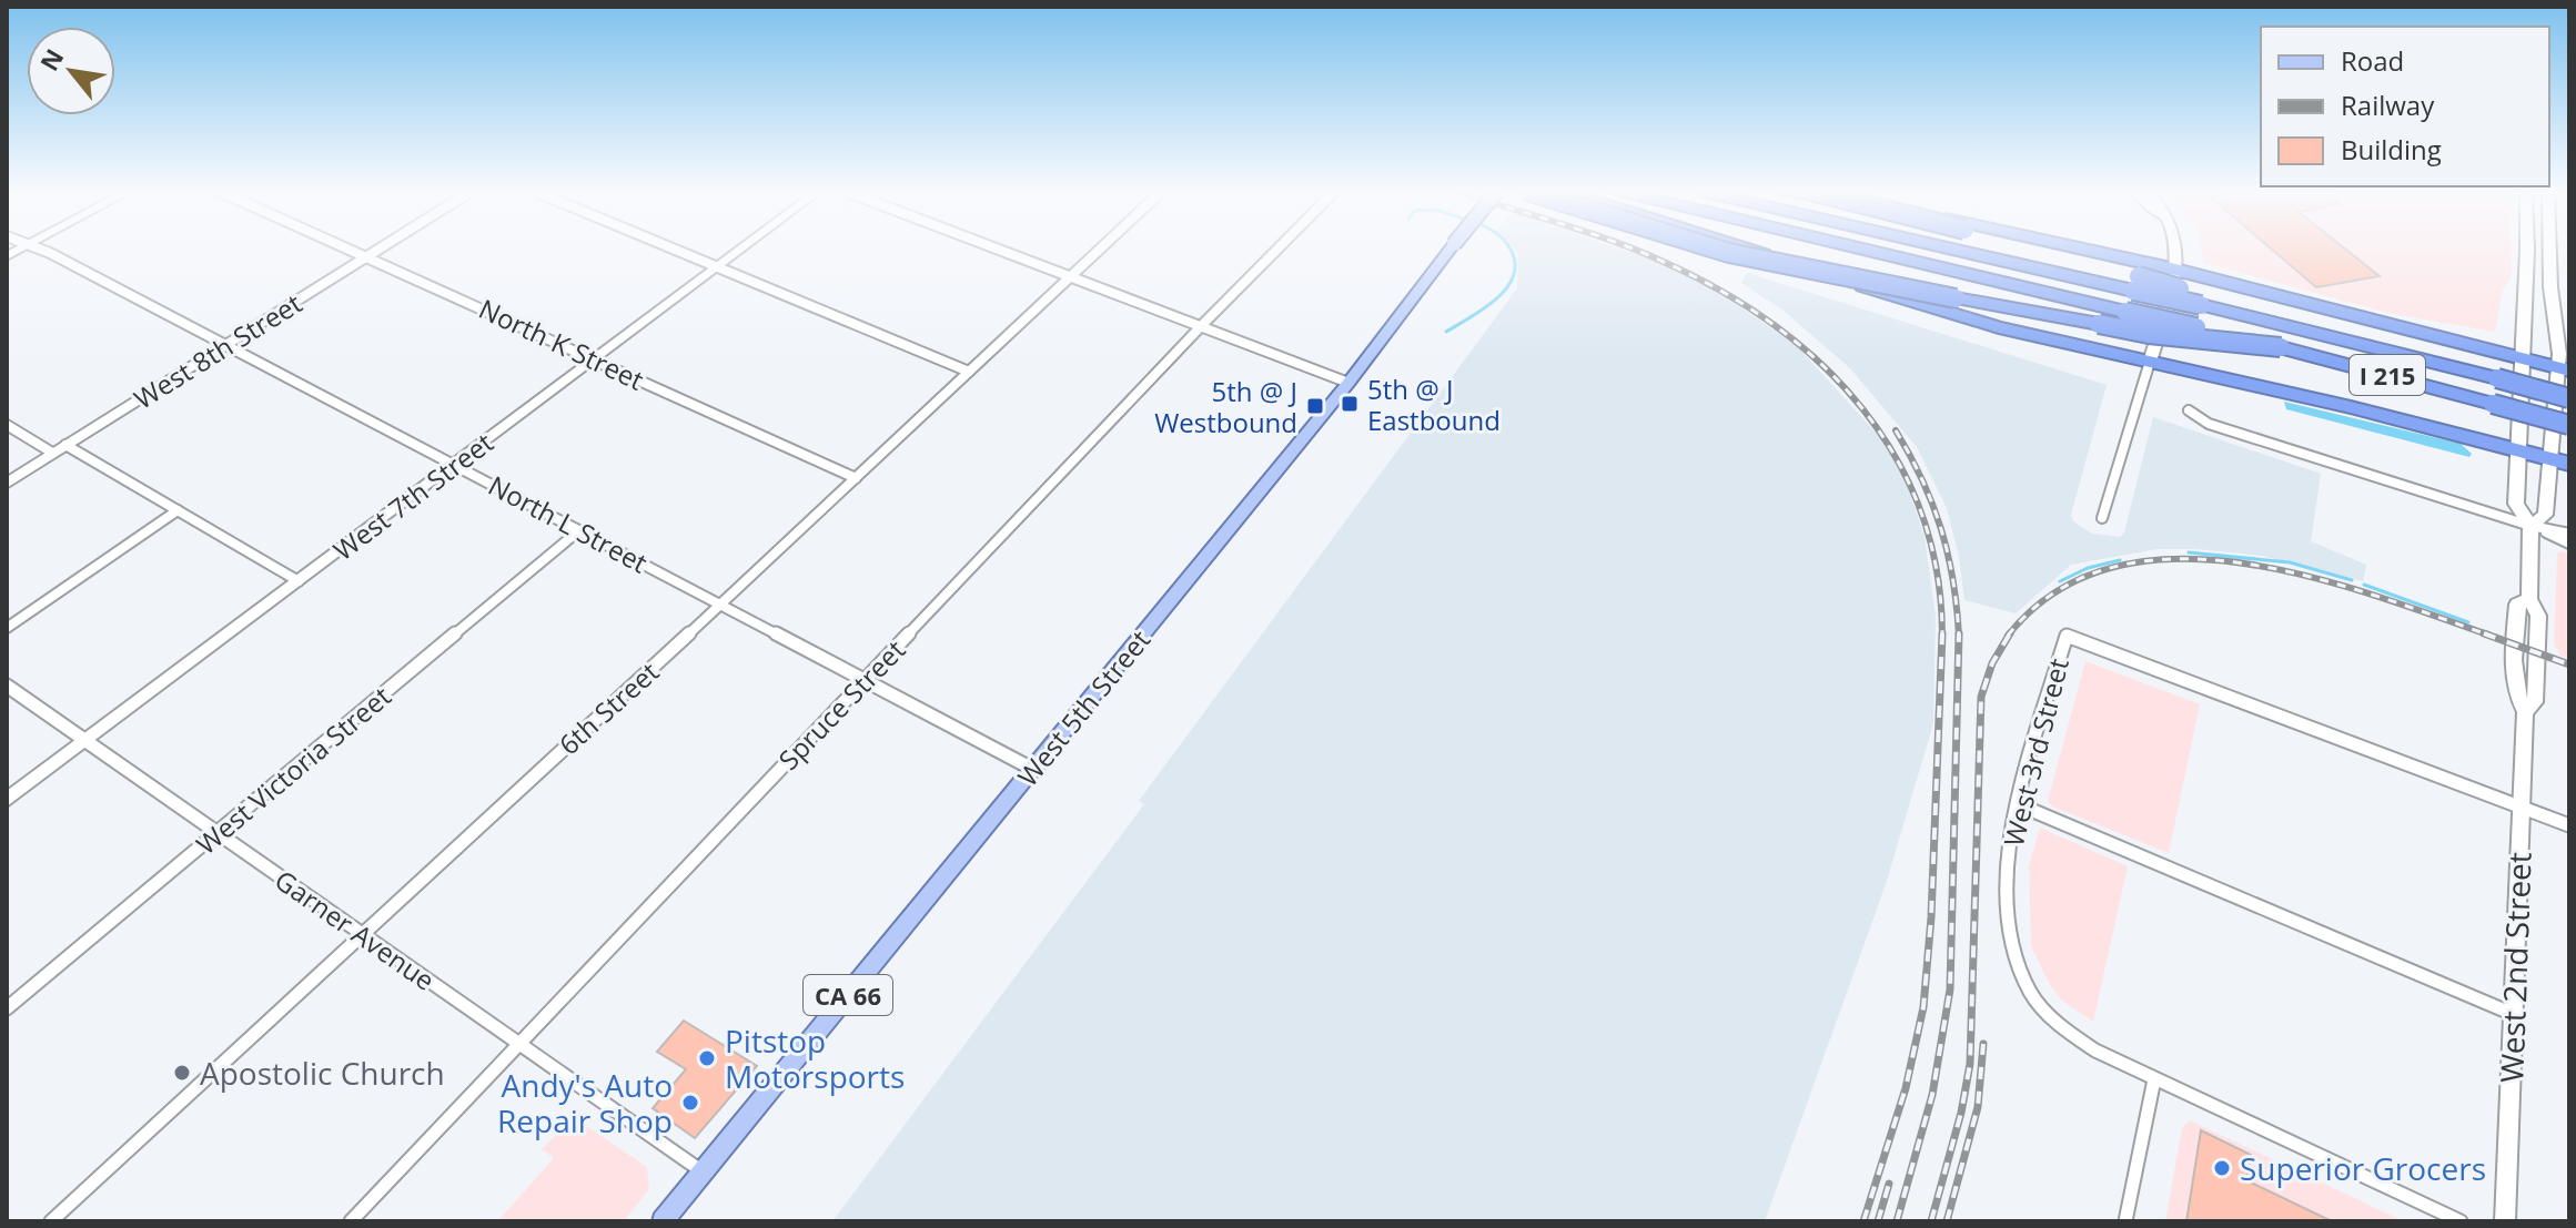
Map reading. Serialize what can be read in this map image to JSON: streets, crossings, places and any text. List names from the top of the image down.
{
  "streets": {
    "highway": ["I 215"],
    "main road": ["West 5th Street", "West 2nd Street", "CA 66"],
    "street": [
      "North K Street",
      "West 8th Street",
      "West 7th Street",
      "North L Street",
      "Spruce Street",
      "6th Street",
      "West 3rd Street",
      "West Victoria Street",
      "Garner Avenue"
    ]
  },
  "crossings": [
    ["North K Street", "West 8th Street"],
    ["North K Street", "West 7th Street"],
    ["North K Street", "6th Street"],
    ["West 8th Street", "North L Street"],
    ["West 7th Street", "North L Street"],
    ["West 7th Street", "Garner Avenue"],
    ["North L Street", "Spruce Street"],
    ["North L Street", "6th Street"],
    ["North L Street", "West 5th Street"],
    ["North L Street", "West Victoria Street"],
    ["Spruce Street", "Garner Avenue"],
    ["6th Street", "Garner Avenue"],
    ["West 5th Street", "Garner Avenue"],
    ["West 3rd Street", "West 2nd Street"],
    ["West Victoria Street", "Garner Avenue"]
  ],
  "places": {
    "transit": ["5th @ J Eastbound", "5th @ J Westbound"],
    "other": [
      "Pitstop Motorsports",
      "Apostolic Church",
      "Andy's Auto Repair Shop",
      "Superior Grocers"
    ]
  },
  "legend": ["Road", "Railway", "Building"],
  "north": "top left"
}
